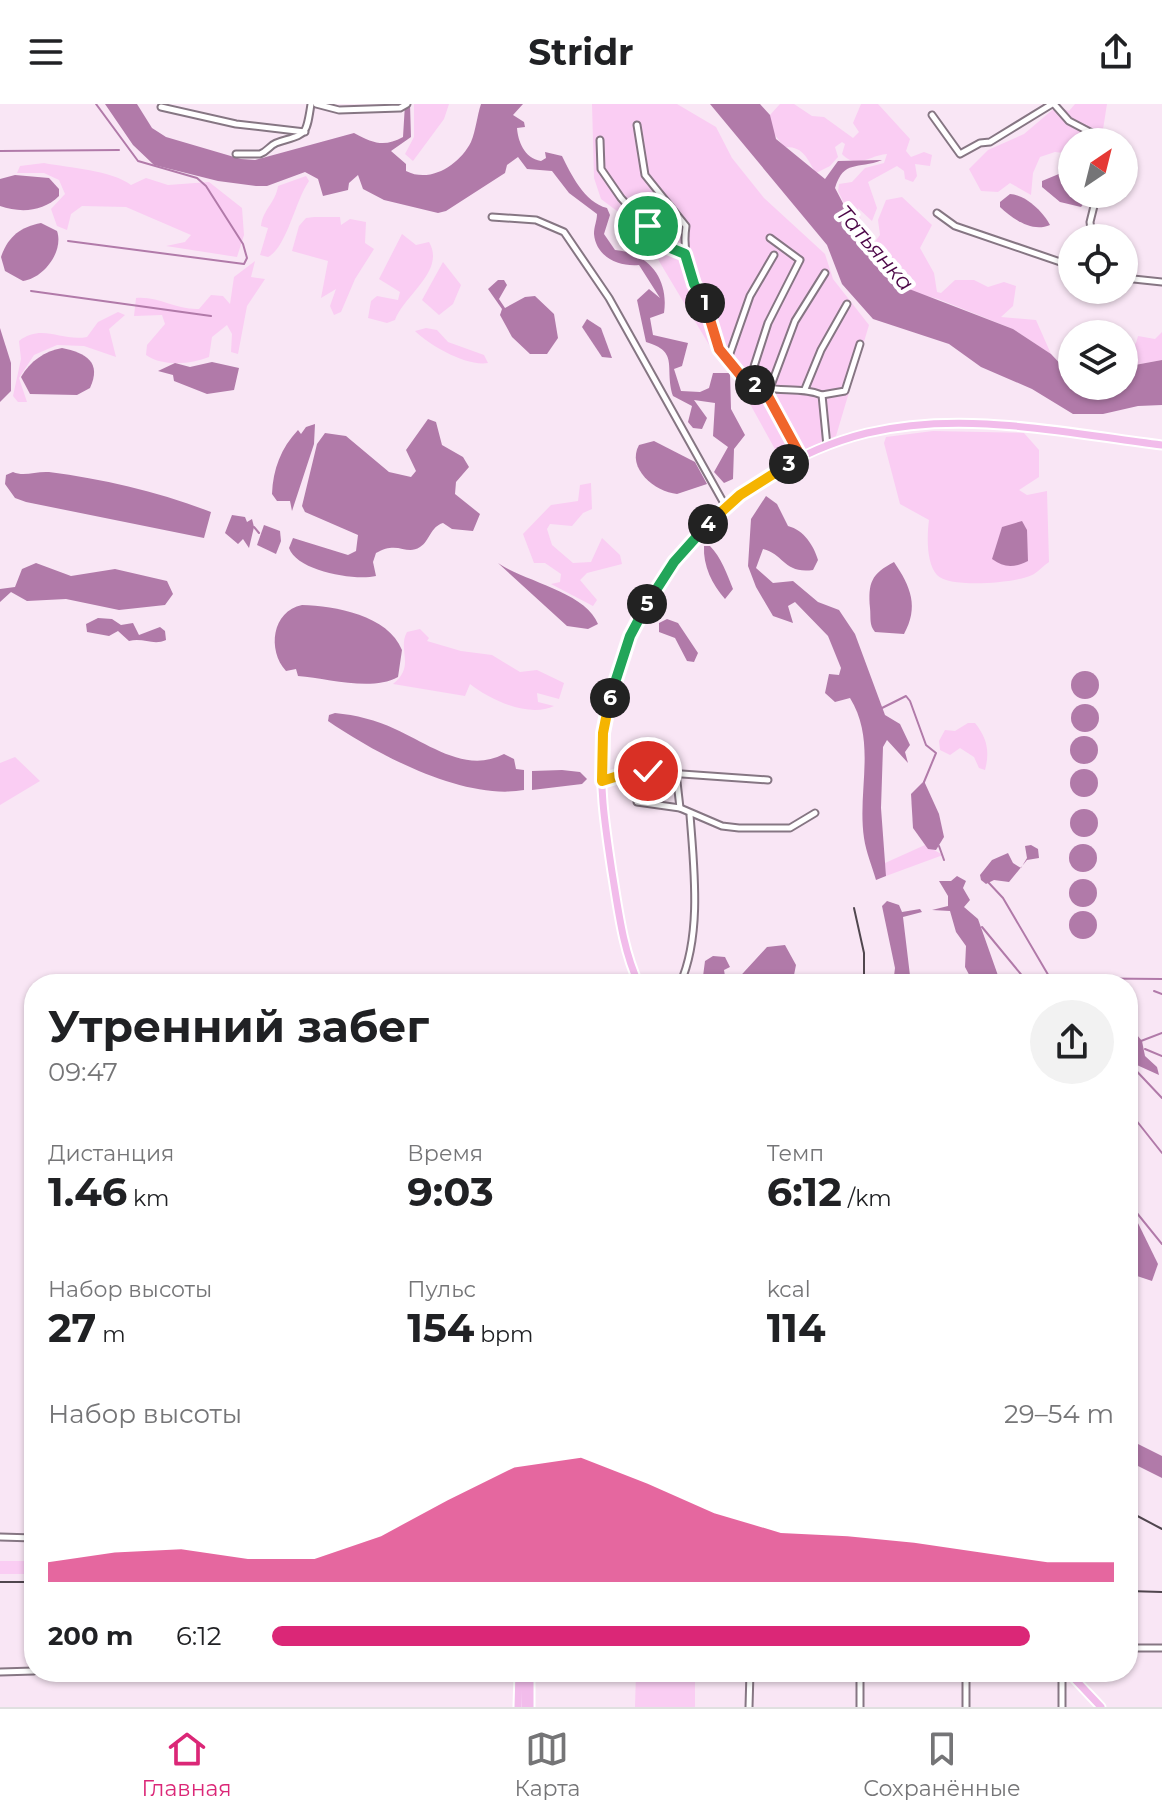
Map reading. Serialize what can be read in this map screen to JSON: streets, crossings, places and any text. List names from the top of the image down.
{
  "water": ["Татьянка"],
  "north": "top right",
  "page": {
    "header": "Stridr",
    "pins": [
      "1",
      "2",
      "3",
      "4",
      "5",
      "6"
    ],
    "heading": ["Утренний забег", "09:47"],
    "stats": [
      ["Дистанция", "1.46 km"],
      ["Время", "9:03"],
      ["Темп", "6:12 /km"],
      ["Набор высоты", "27 m"],
      ["Пульс", "154 bpm"],
      ["kcal", "114"]
    ],
    "chart": ["Набор высоты", "29–54 m"],
    "list": [
      {
        "name": "200 m",
        "note": "6:12"
      }
    ],
    "tabs": ["Главная", "Карта", "Сохранённые"]
  }
}
